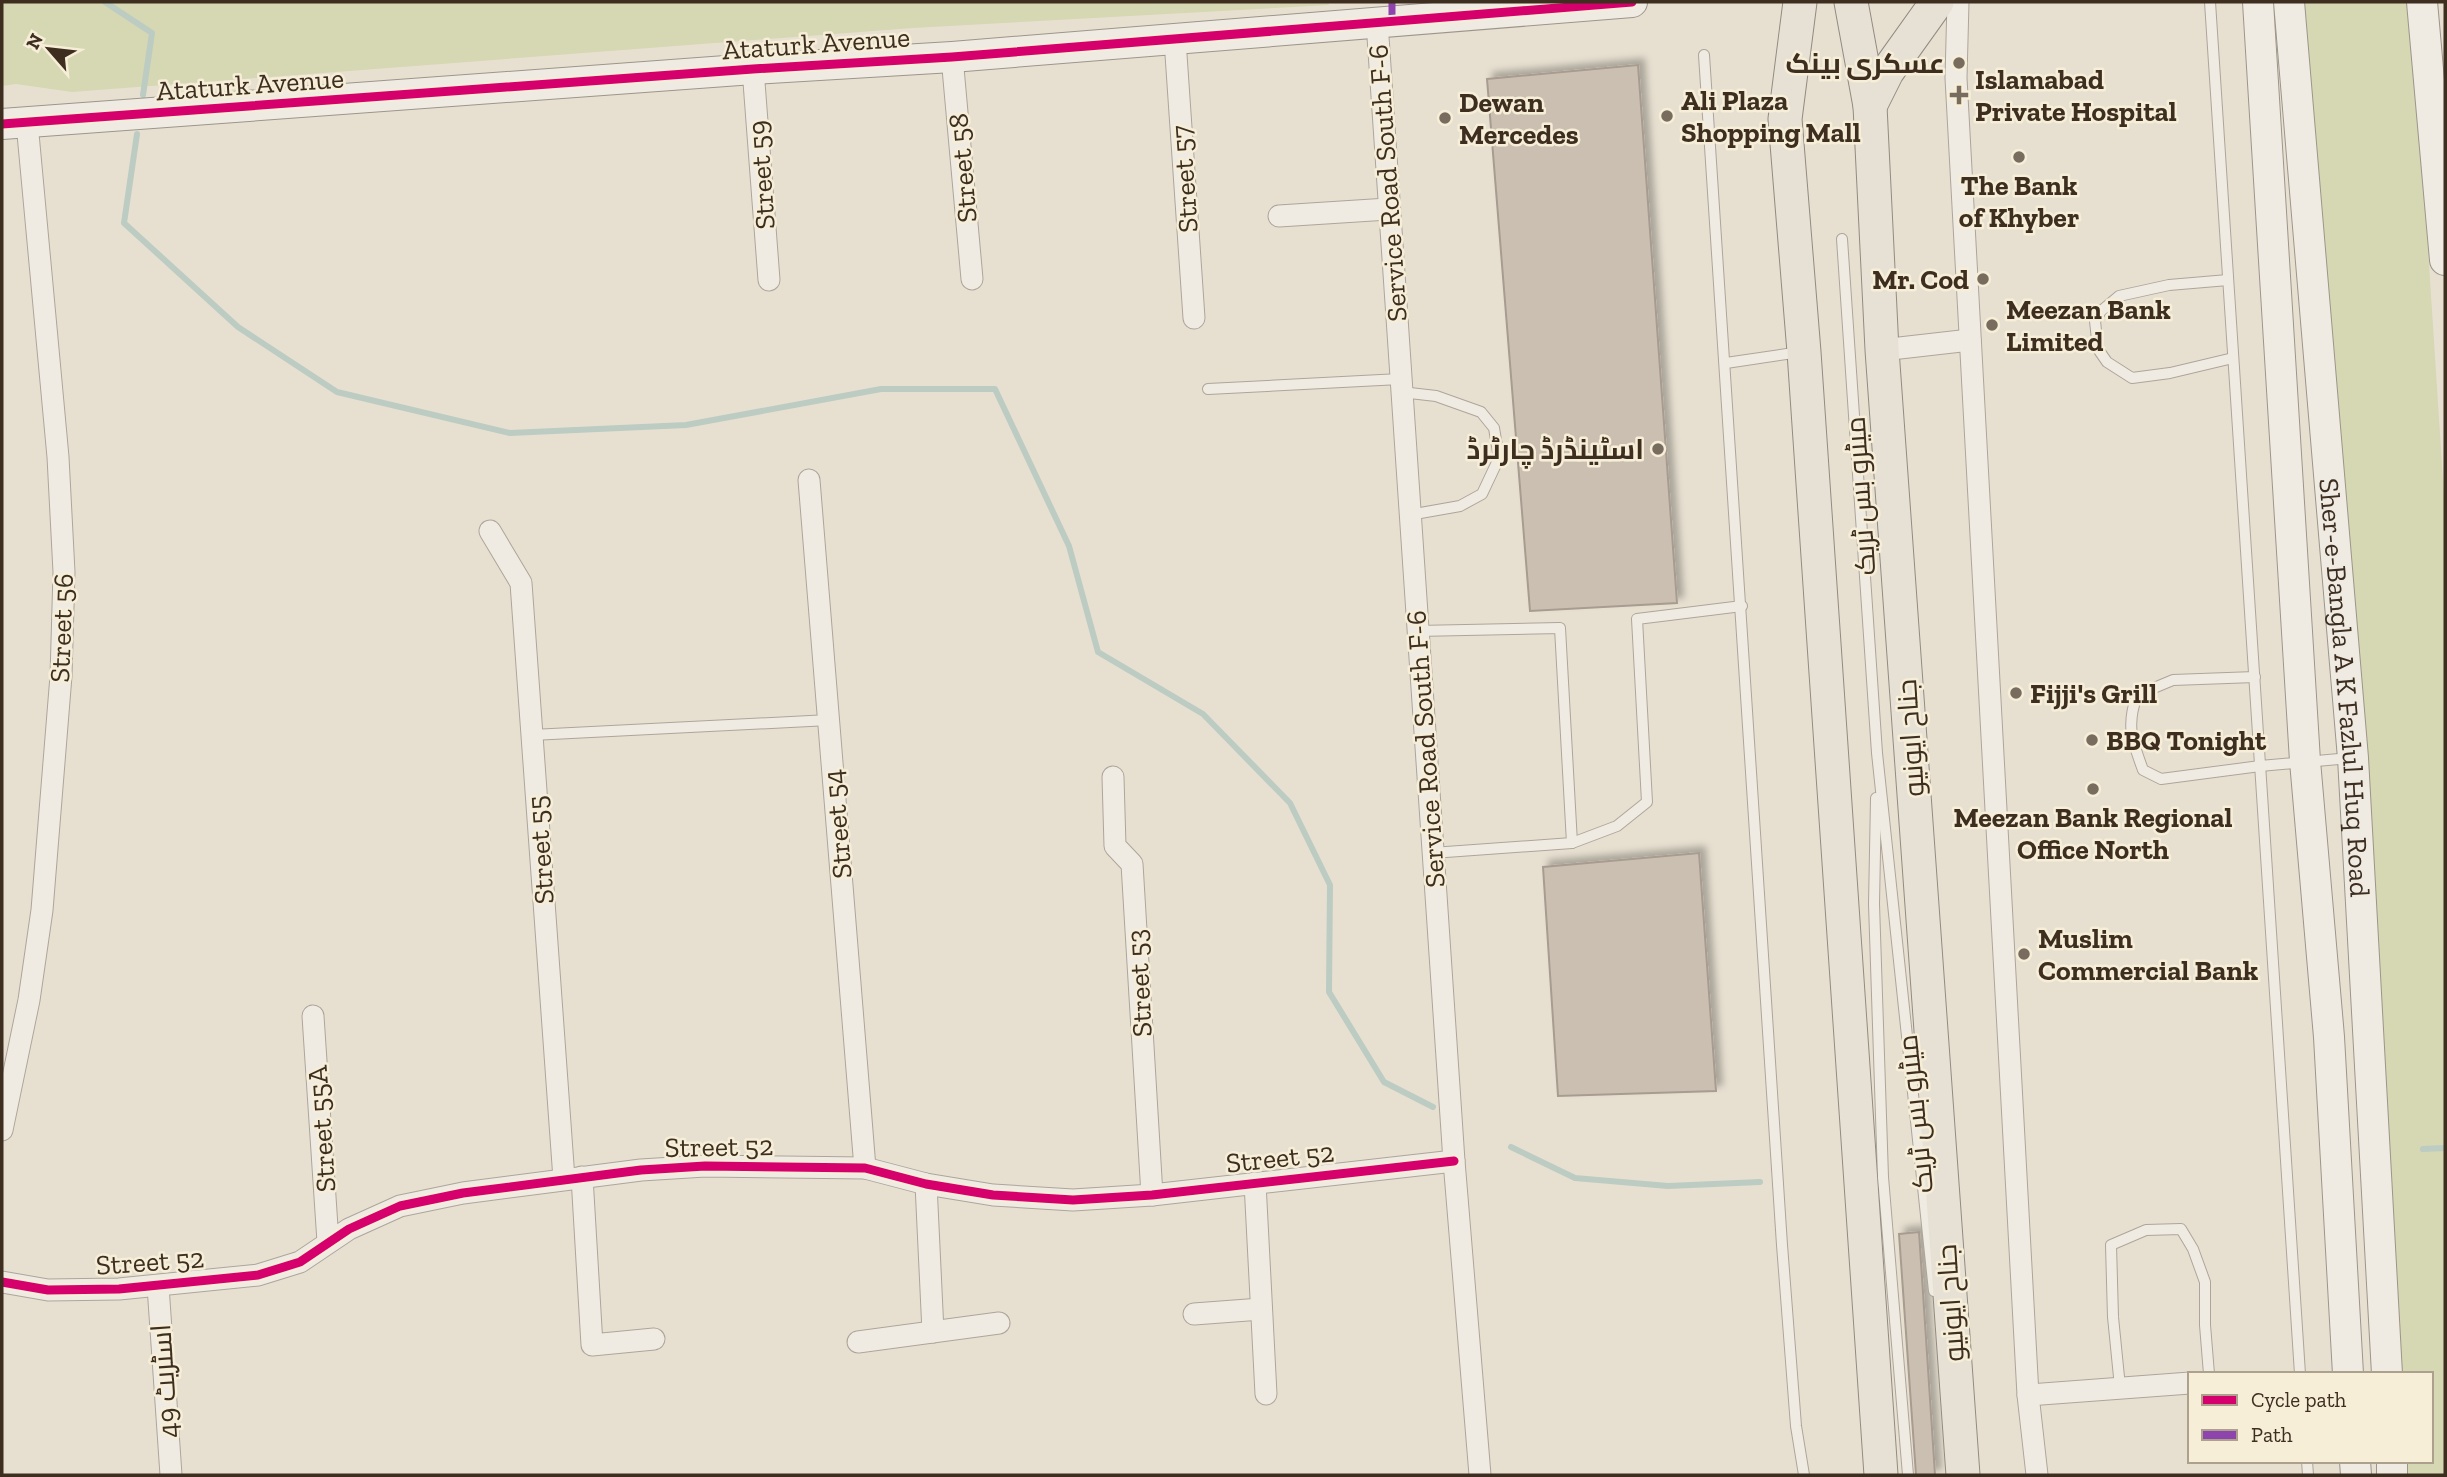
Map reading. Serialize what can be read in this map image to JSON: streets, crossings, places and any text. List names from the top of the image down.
{
  "streets": {
    "main road": ["Ataturk Avenue", "Sher-e-Bangla A K Fazlul Huq Road", "جناح ایونیو"],
    "street": [
      "Street 58",
      "Street 59",
      "Street 57",
      "Service Road South F-6",
      "Street 56",
      "Street 54",
      "Street 55",
      "Street 53",
      "Street 55A",
      "Street 52",
      "اسٹریٹ 49"
    ],
    "lane": ["میٹرو بس ٹریک"]
  },
  "crossings": [
    ["Ataturk Avenue", "Street 58"],
    ["Ataturk Avenue", "Street 59"],
    ["Ataturk Avenue", "Street 57"],
    ["Ataturk Avenue", "Service Road South F-6"],
    ["Ataturk Avenue", "Street 56"],
    ["Service Road South F-6", "Street 52"],
    ["Street 54", "Street 52"],
    ["Street 55", "Street 52"],
    ["Street 53", "Street 52"],
    ["Street 55A", "Street 52"],
    ["Street 52", "اسٹریٹ 49"]
  ],
  "places": {
    "other": [
      "عسکری بینک",
      "Ali Plaza Shopping Mall",
      "Dewan Mercedes",
      "The Bank of Khyber",
      "Mr. Cod",
      "Meezan Bank Limited",
      "اسٹینڈرڈ چارٹرڈ",
      "Fijji's Grill",
      "BBQ Tonight",
      "Meezan Bank Regional Office North",
      "Muslim Commercial Bank"
    ],
    "health": ["Islamabad Private Hospital"]
  },
  "legend": ["Cycle path", "Path"],
  "north": "top left"
}
